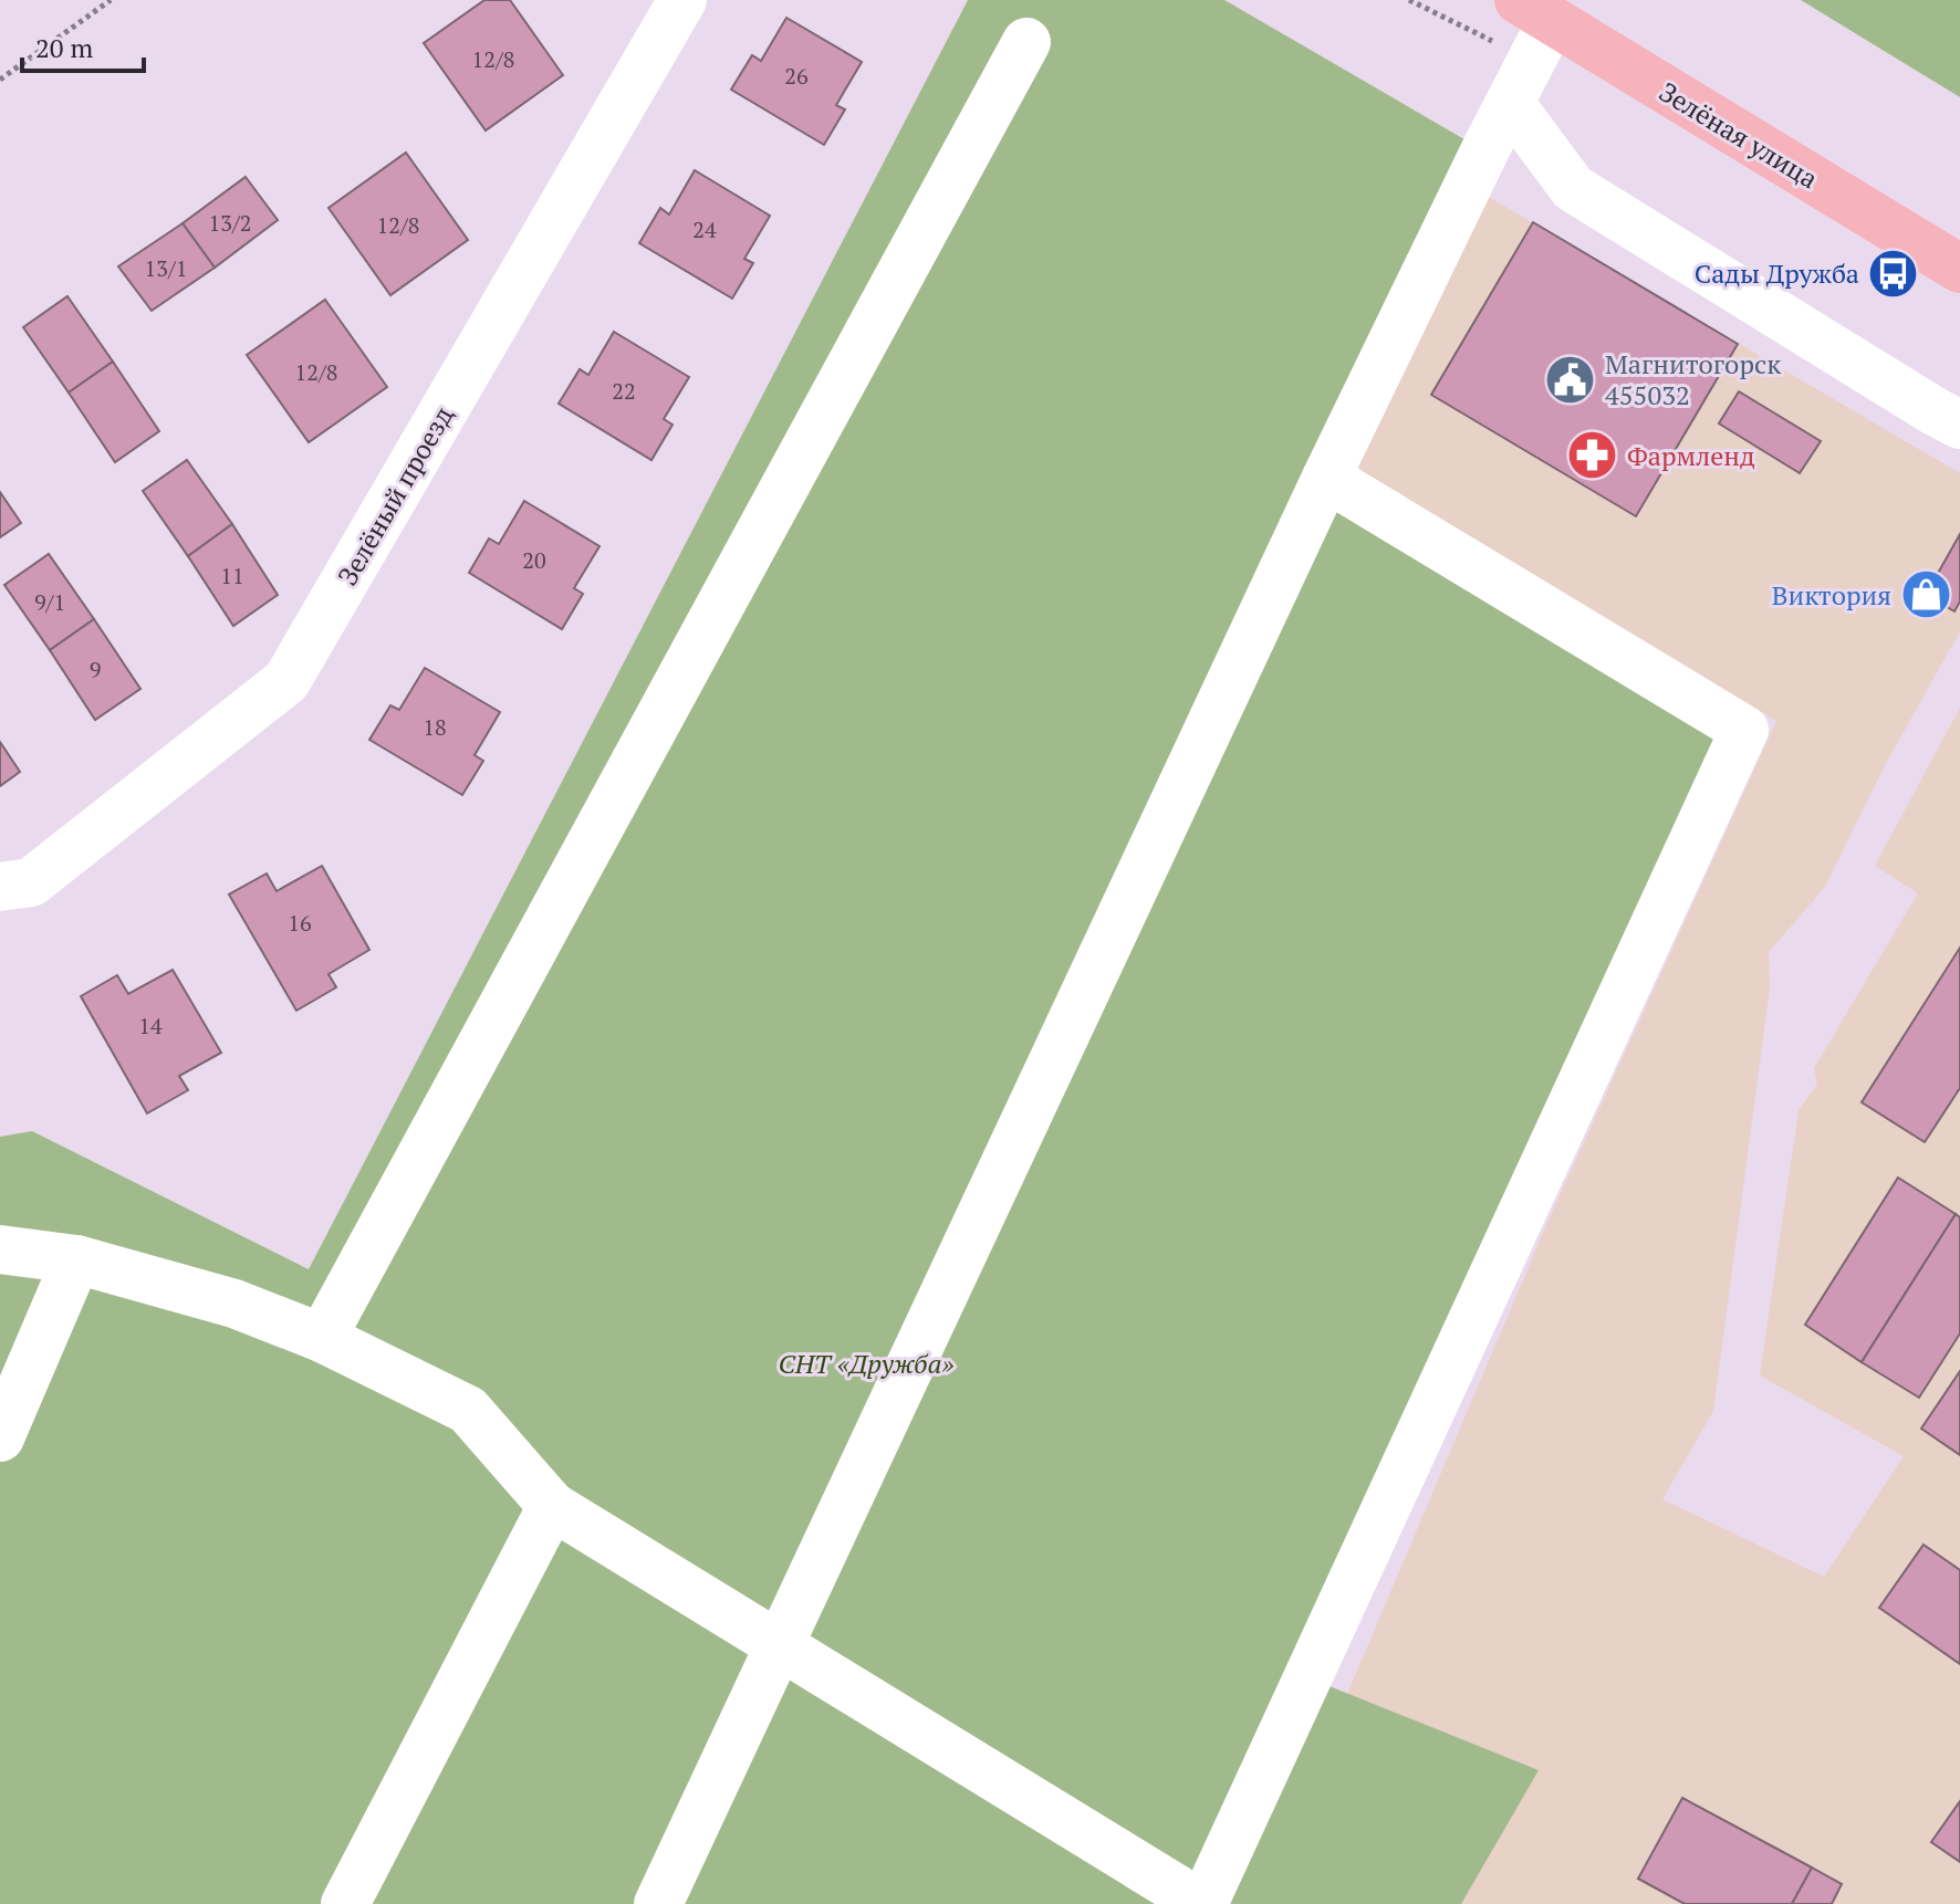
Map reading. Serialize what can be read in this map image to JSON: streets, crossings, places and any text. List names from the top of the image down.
{
  "streets": {
    "main road": ["Зелёная улица"],
    "street": ["Зелёный проезд"]
  },
  "parks": ["СНТ «Дружба»"],
  "places": {
    "bus stop": ["Сады Дружба"],
    "public building": ["Магнитогорск 455032"],
    "pharmacy": ["Фармленд"],
    "shop": ["Виктория"]
  },
  "house_numbers": [
    "12/8",
    "26",
    "13/2",
    "12/8",
    "24",
    "13/1",
    "12/8",
    "22",
    "20",
    "11",
    "9/1",
    "9",
    "18",
    "16",
    "14"
  ],
  "scale_bar": "20 m"
}
